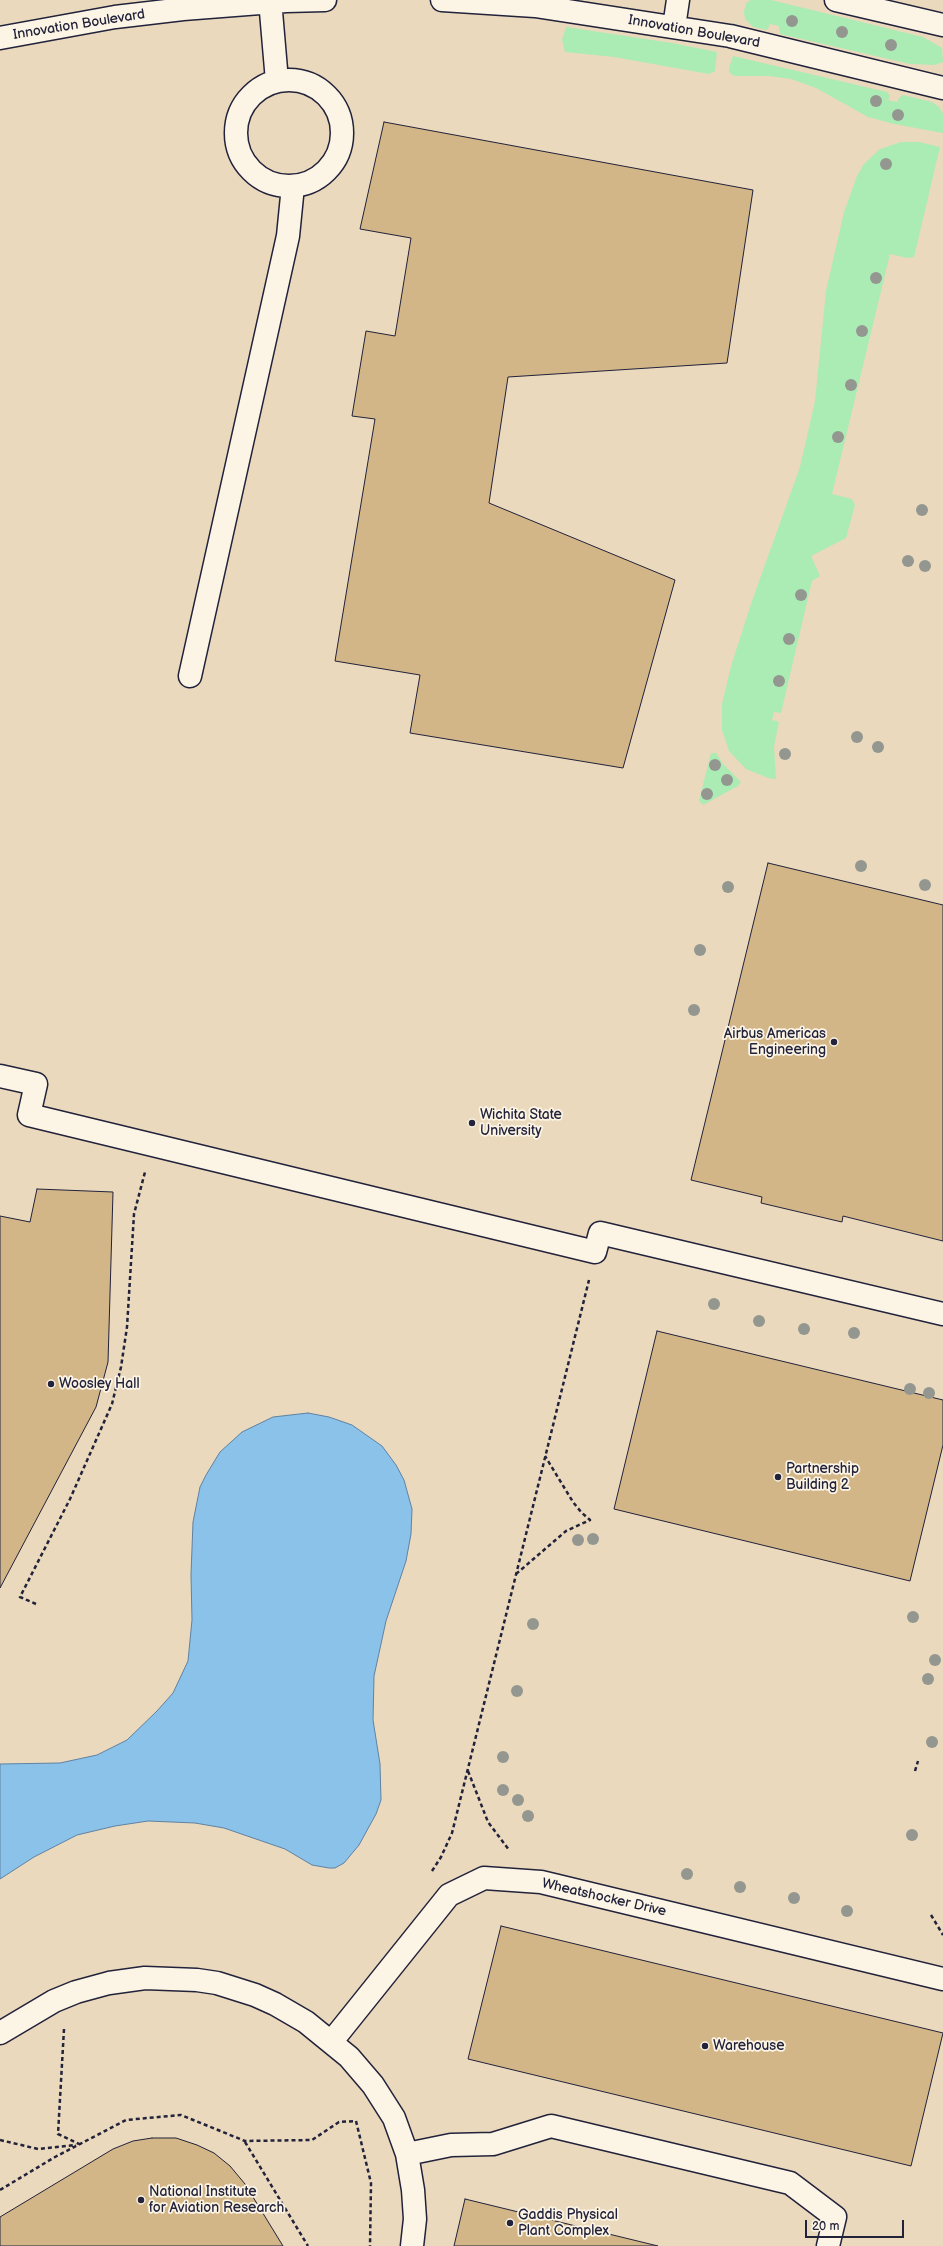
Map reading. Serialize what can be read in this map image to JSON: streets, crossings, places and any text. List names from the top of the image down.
{
  "streets": {
    "street": ["Innovation Boulevard", "Wheatshocker Drive"]
  },
  "places": [
    "Airbus Americas Engineering",
    "Wichita State University",
    "Woosley Hall",
    "Partnership Building 2",
    "Warehouse",
    "National Institute for Aviation Research",
    "Gaddis Physical Plant Complex"
  ],
  "scale_bar": "20 m"
}
